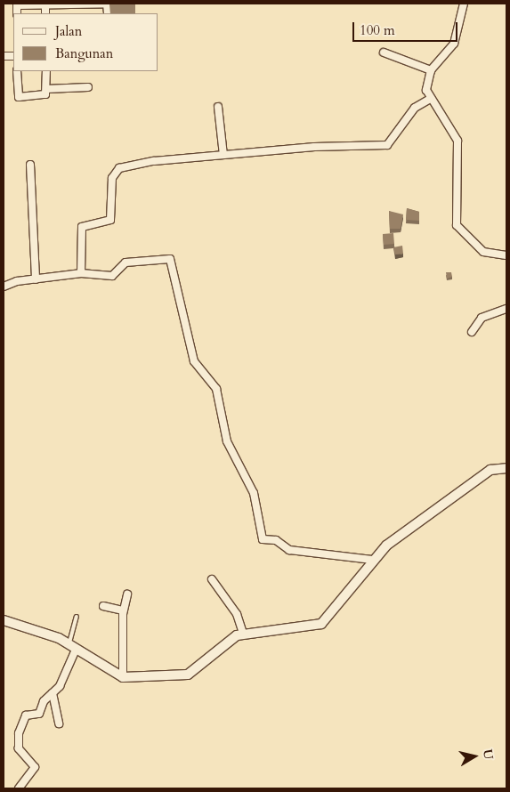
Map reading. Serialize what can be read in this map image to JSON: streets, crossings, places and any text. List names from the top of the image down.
{
  "legend": ["Jalan", "Bangunan"],
  "scale_bar": "100 m",
  "north": "right"
}
